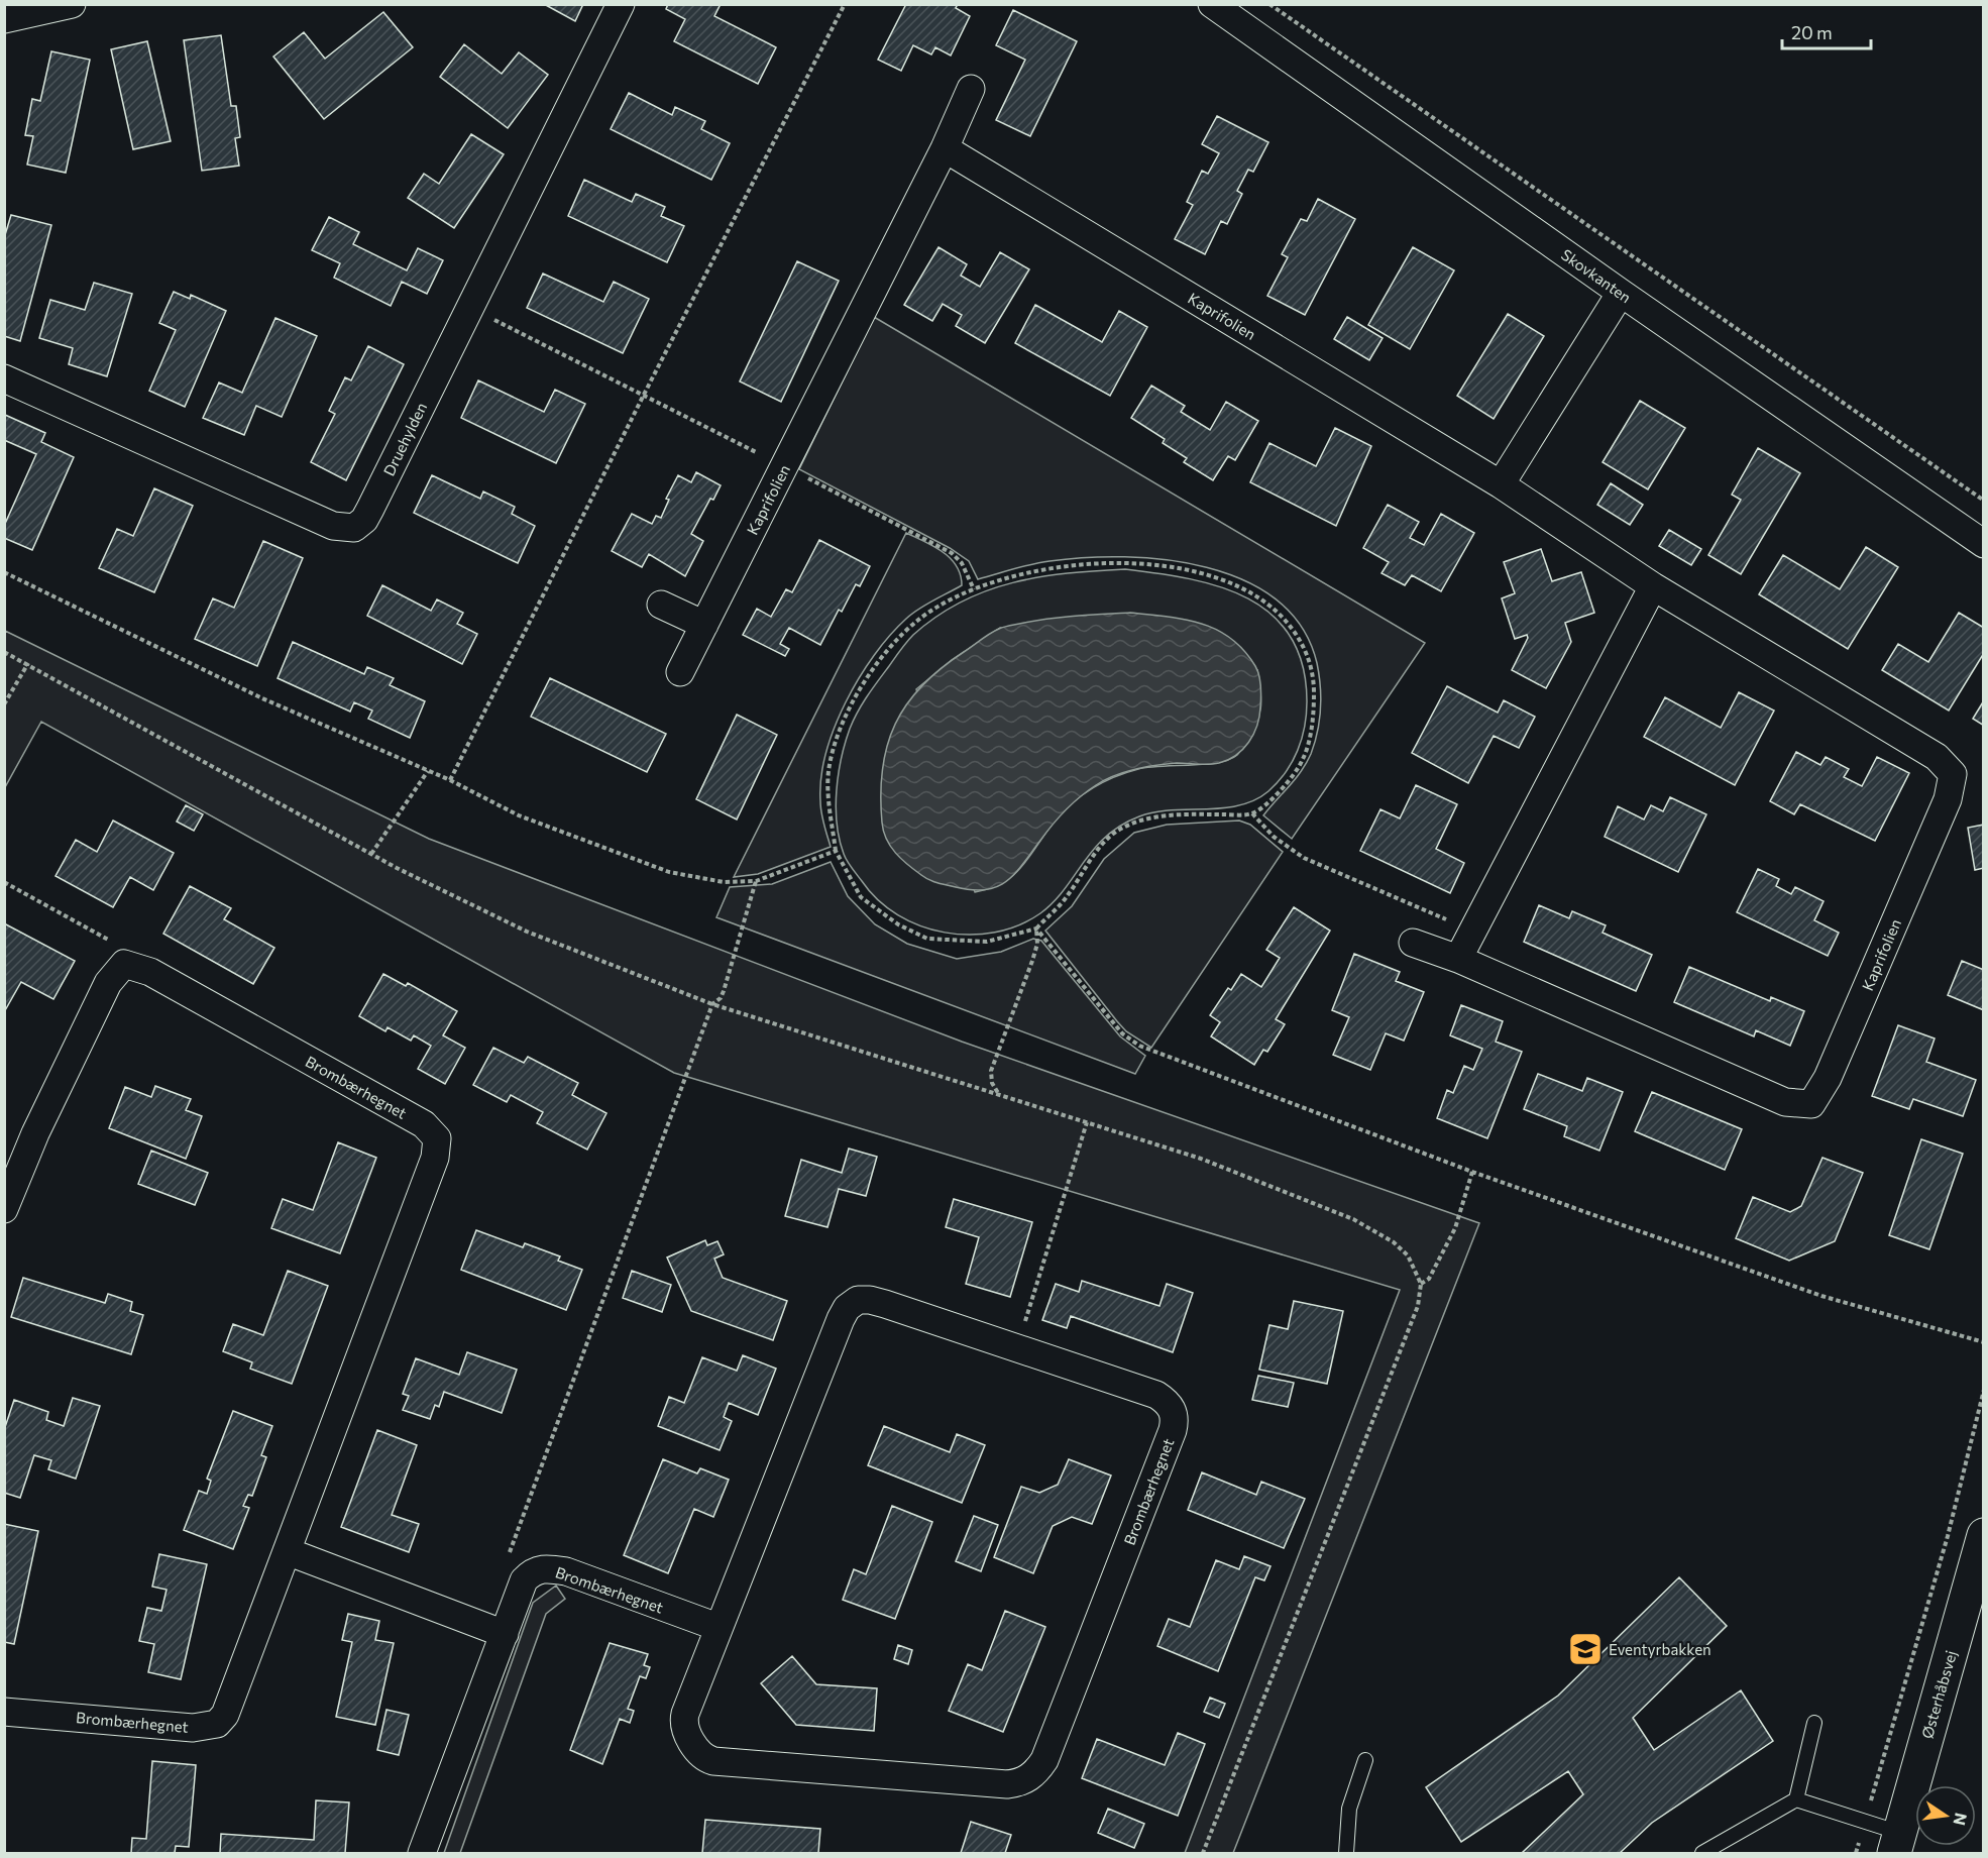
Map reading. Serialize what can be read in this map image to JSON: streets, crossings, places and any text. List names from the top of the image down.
{
  "streets": {
    "street": [
      "Skovkanten",
      "Kaprifolien",
      "Druehylden",
      "Brombærhegnet",
      "Østerhåbsvej"
    ]
  },
  "places": {
    "school or university": ["Eventyrbakken"]
  },
  "scale_bar": "20 m",
  "north": "right"
}
